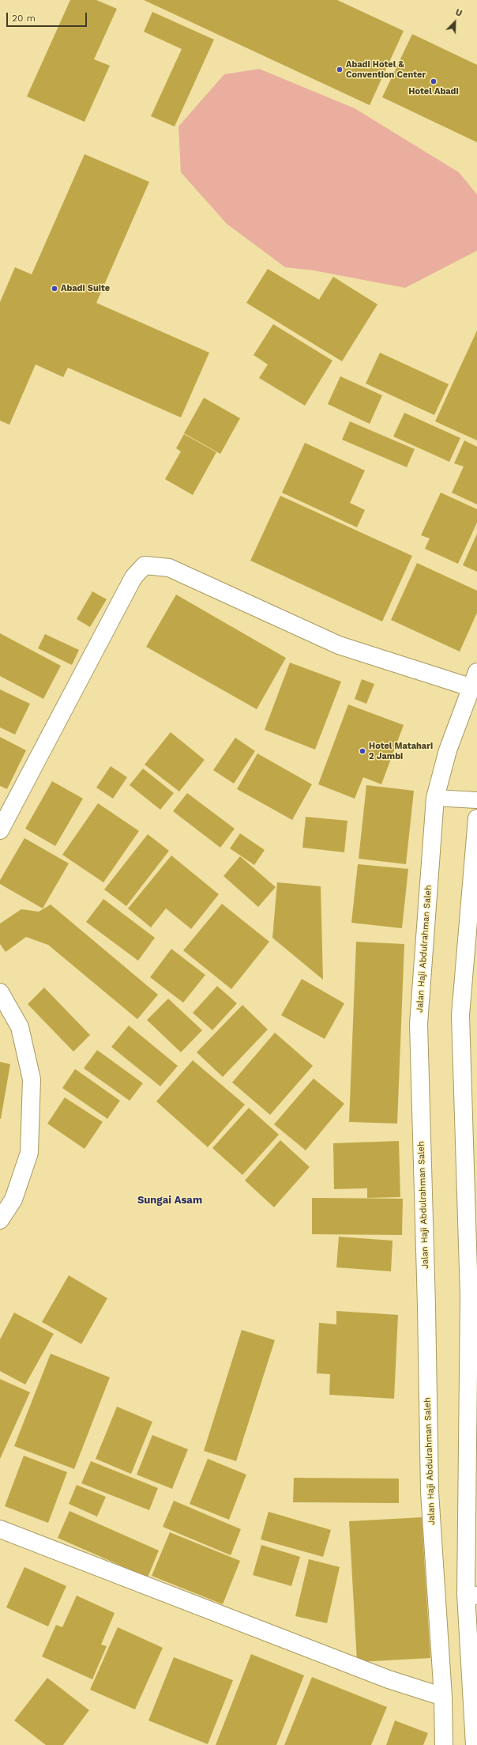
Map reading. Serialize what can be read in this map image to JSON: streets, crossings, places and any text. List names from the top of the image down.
{
  "streets": {
    "main road": ["Jalan Haji Abdulrahman Saleh"]
  },
  "districts": ["Sungai Asam"],
  "places": [
    "Abadi Hotel & Convention Center",
    "Hotel Abadi",
    "Abadi Suite",
    "Hotel Matahari 2 Jambi"
  ],
  "scale_bar": "20 m",
  "north": "top right"
}
